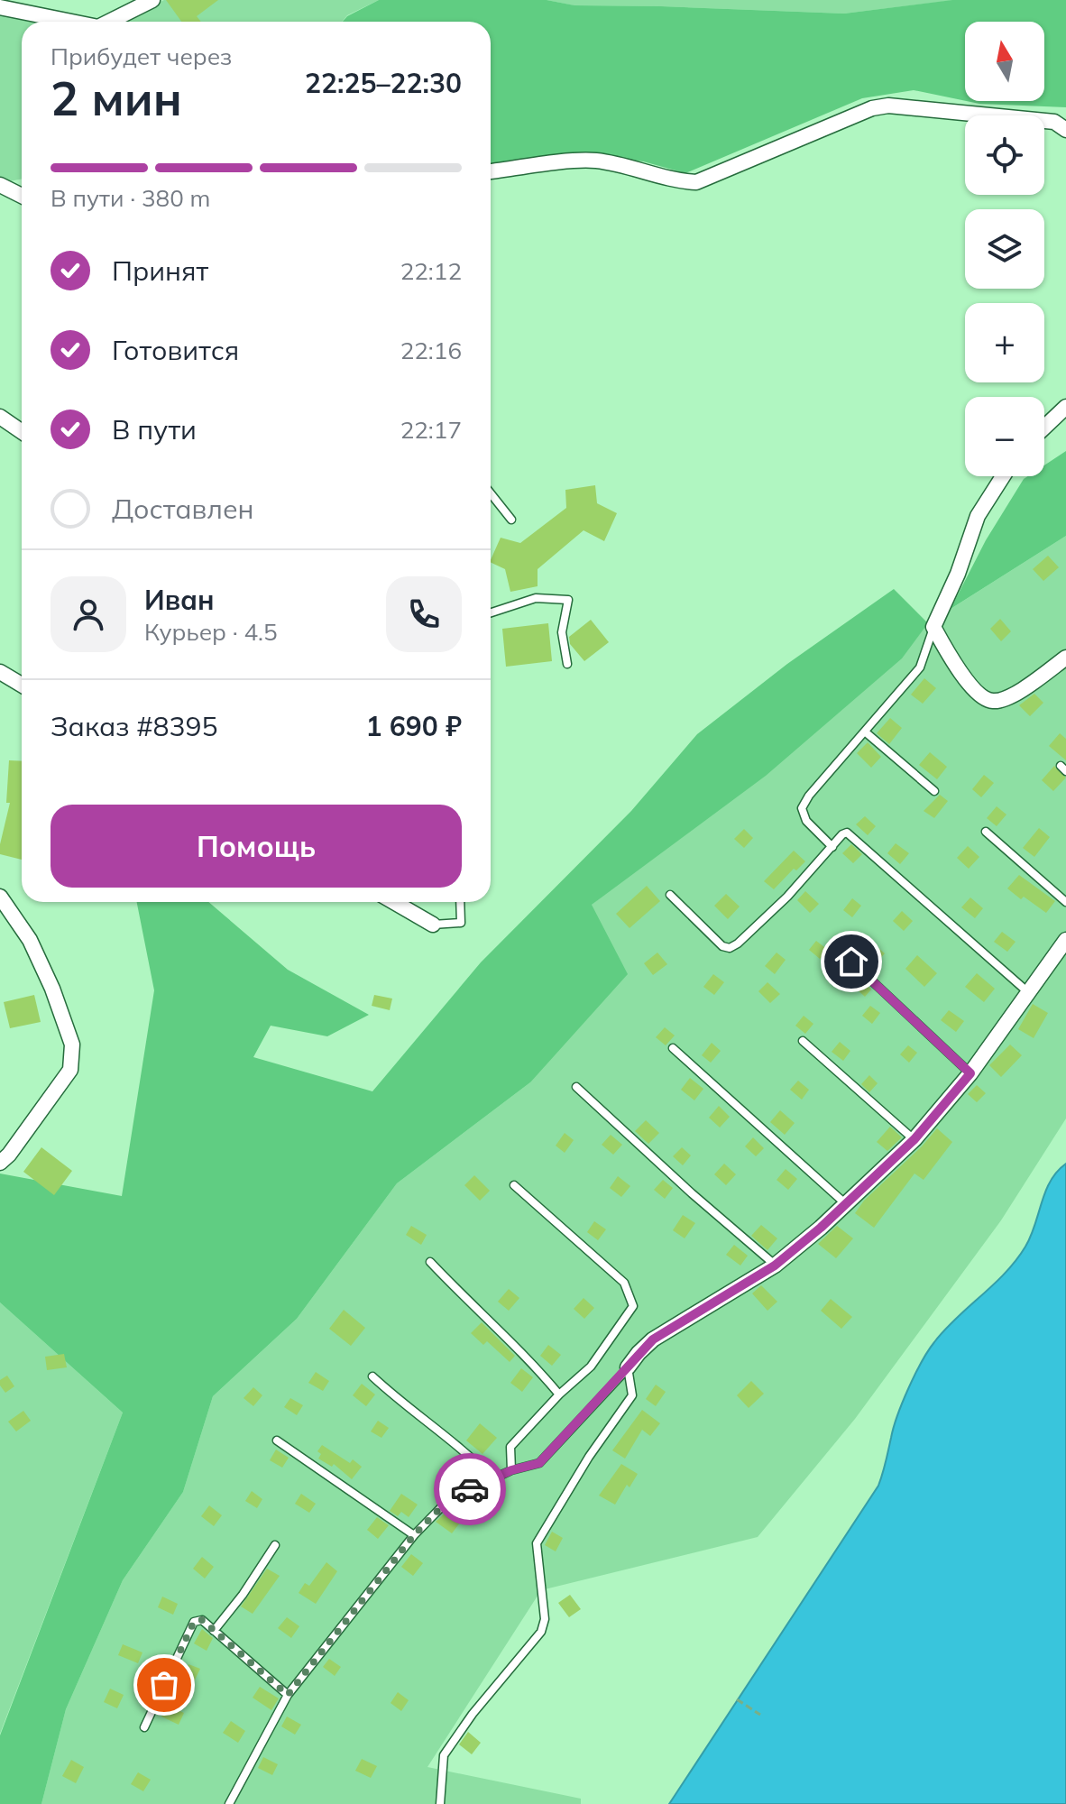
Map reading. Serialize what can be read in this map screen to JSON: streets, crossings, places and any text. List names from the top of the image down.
{
  "north": "top",
  "page": {
    "map_buttons": ["+", "−"],
    "heading": ["2 мин", "Прибудет через", "22:25–22:30"],
    "panel": [
      "Иван",
      "Курьер · 4.5",
      "Заказ #8395",
      "1 690 ₽"
    ],
    "bar": "В пути · 380 m",
    "list": [
      ["Принят", "22:12"],
      ["Готовится", "22:16"],
      ["В пути", "22:17"],
      "Доставлен"
    ],
    "buttons": "Помощь"
  }
}
